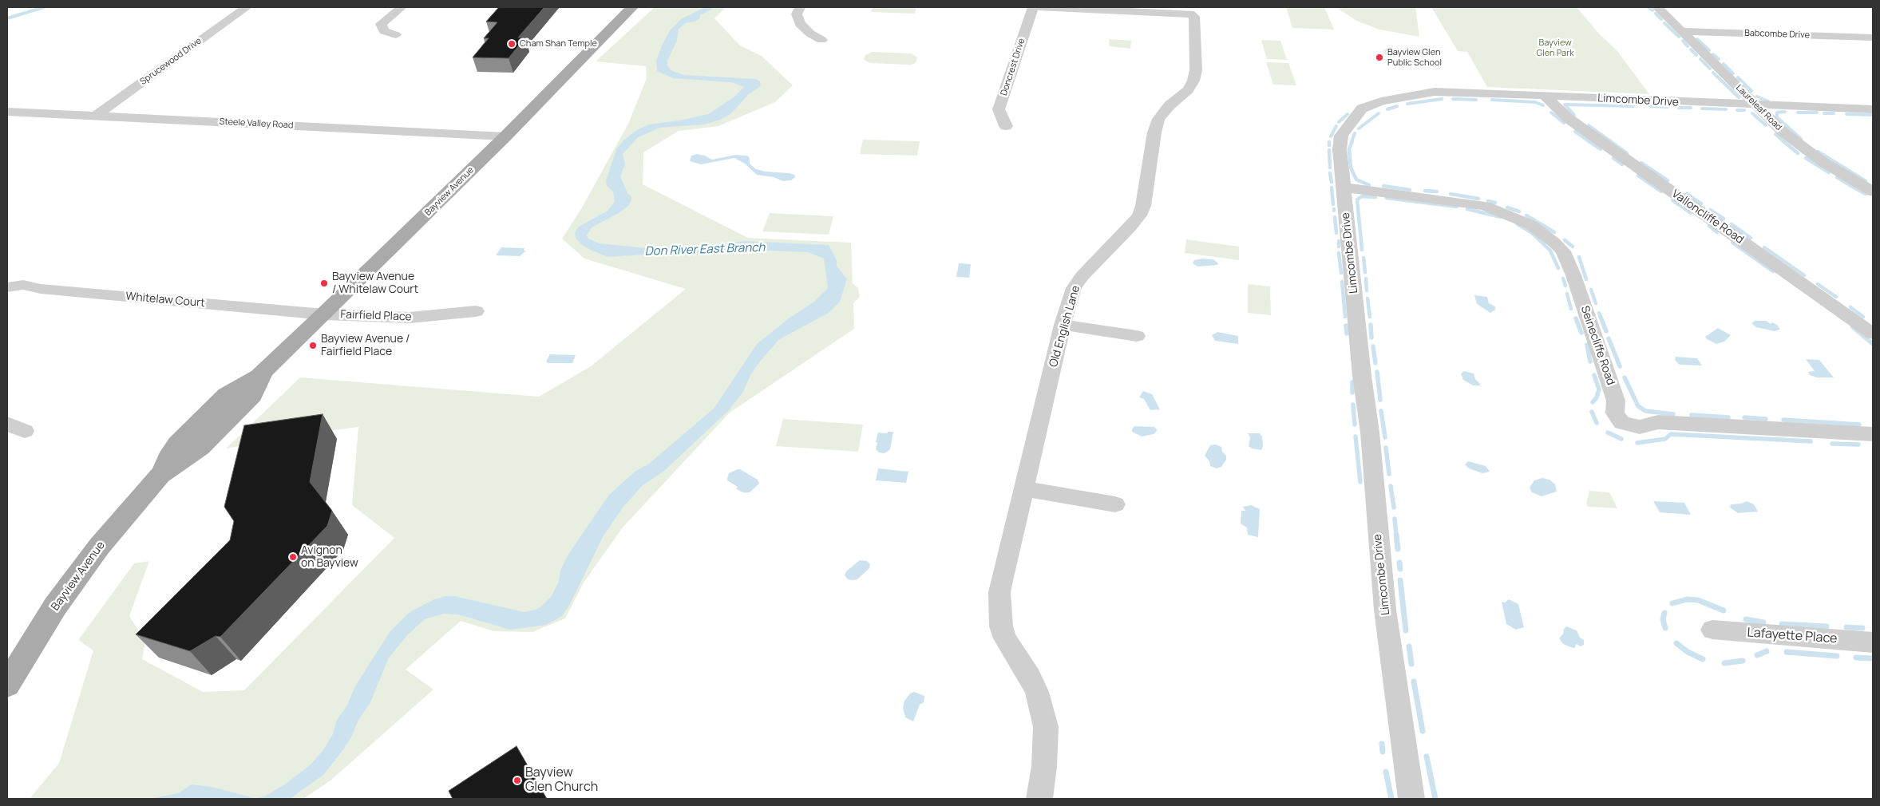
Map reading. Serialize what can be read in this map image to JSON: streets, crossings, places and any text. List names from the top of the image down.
{
  "streets": {
    "main road": ["Bayview Avenue"],
    "street": [
      "Babcombe Drive",
      "Sprucewood Drive",
      "Doncrest Drive",
      "Limcombe Drive",
      "Laureleaf Road",
      "Steele Valley Road",
      "Valloncliffe Road",
      "Whitelaw Court",
      "Fairfield Place",
      "Old English Lane",
      "Seinecliffe Road",
      "Lafayette Place"
    ]
  },
  "crossings": [
    ["Babcombe Drive", "Laureleaf Road"],
    ["Sprucewood Drive", "Steele Valley Road"],
    ["Doncrest Drive", "Old English Lane"],
    ["Limcombe Drive", "Laureleaf Road"],
    ["Limcombe Drive", "Valloncliffe Road"],
    ["Limcombe Drive", "Seinecliffe Road"],
    ["Steele Valley Road", "Bayview Avenue"],
    ["Bayview Avenue", "Whitelaw Court"],
    ["Bayview Avenue", "Fairfield Place"],
    ["Whitelaw Court", "Fairfield Place"]
  ],
  "water": ["Don River East Branch"],
  "parks": ["Bayview Glen Park"],
  "places": [
    "Cham Shan Temple",
    "Bayview Glen Public School",
    "Bayview Avenue / Whitelaw Court",
    "Bayview Avenue / Fairfield Place",
    "Avignon on Bayview",
    "Bayview Glen Church"
  ]
}
